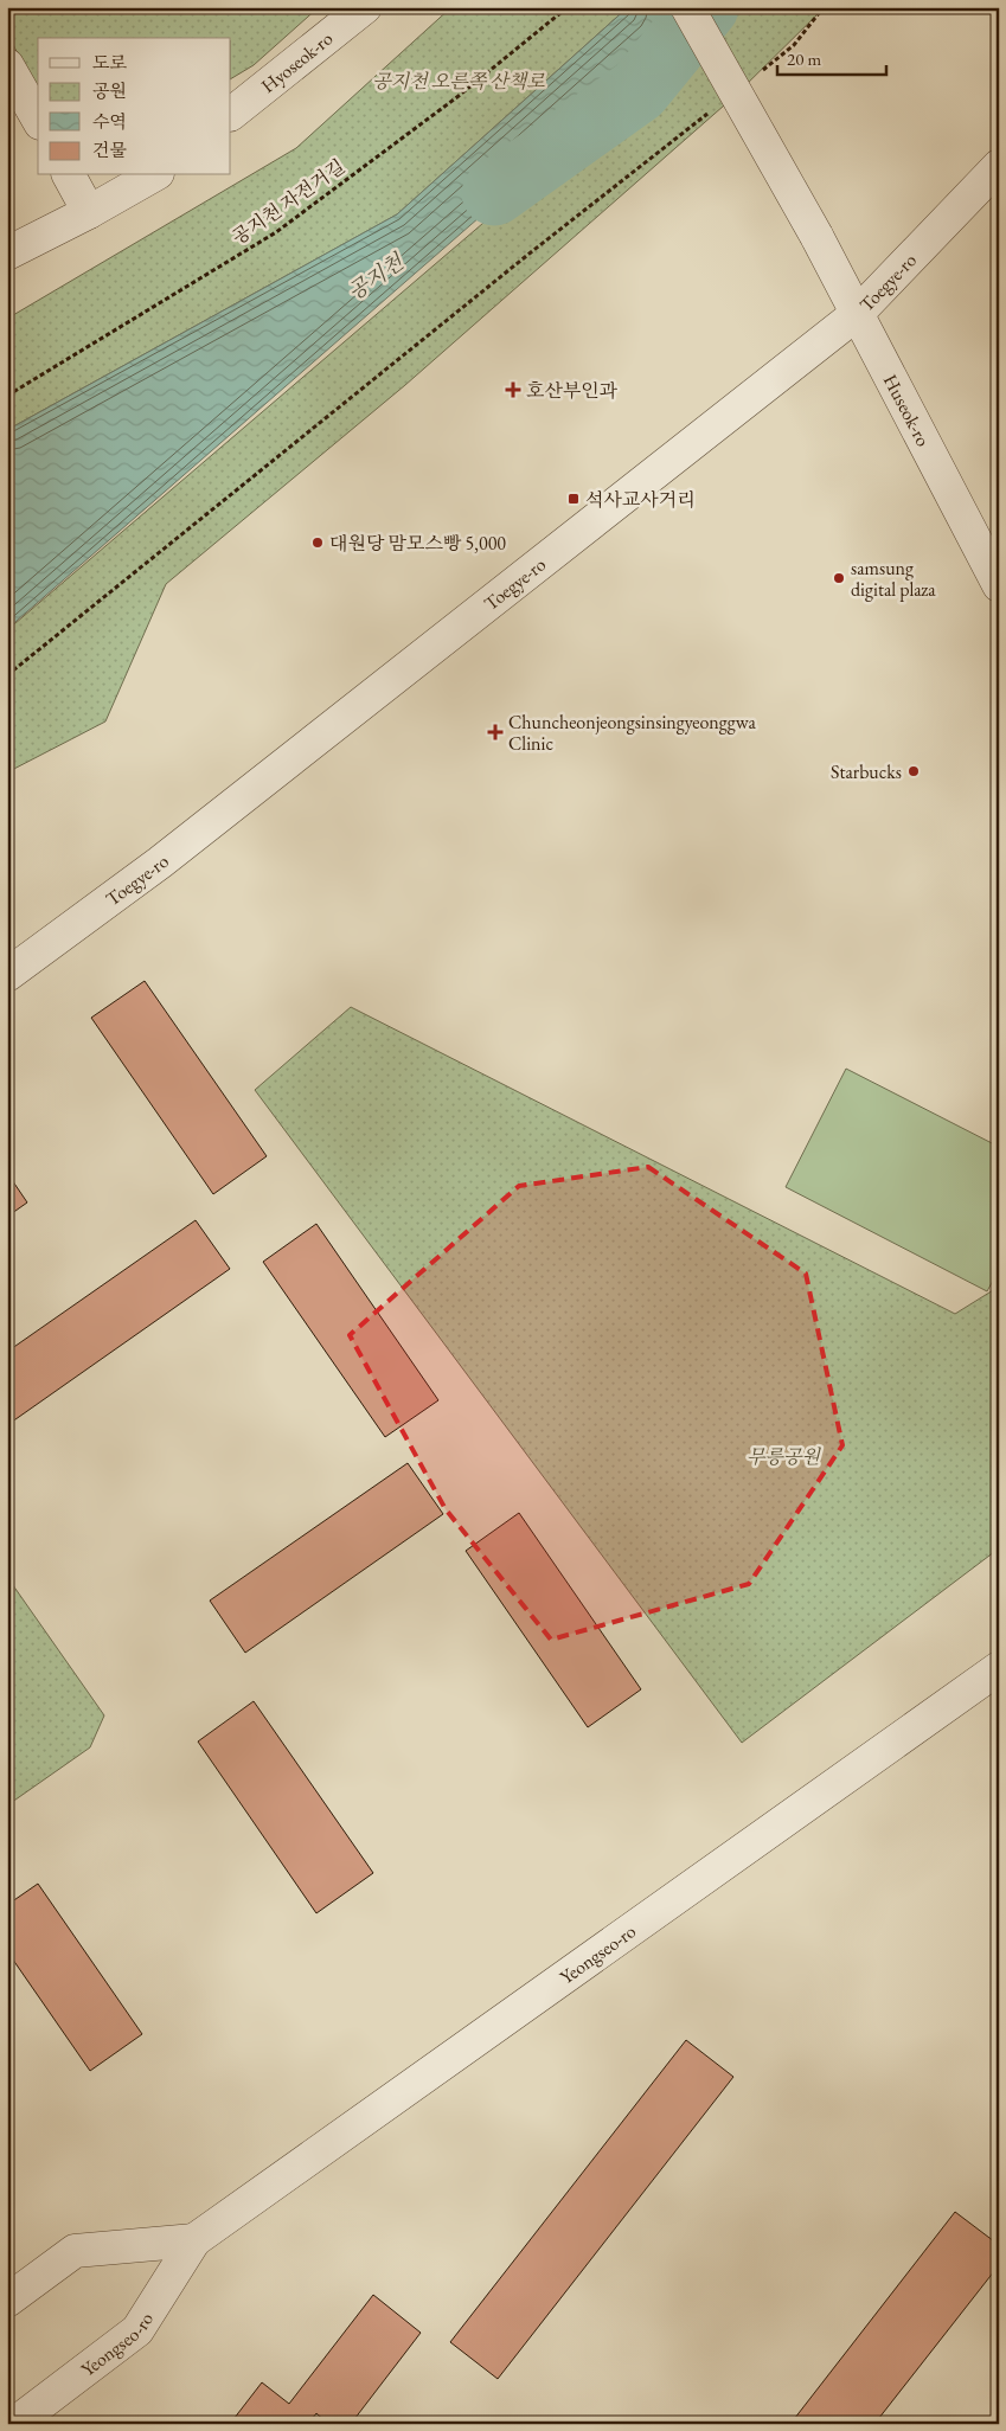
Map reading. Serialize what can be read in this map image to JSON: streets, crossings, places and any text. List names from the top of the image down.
{
  "streets": {
    "street": [
      "Hyoseok-ro",
      "Toegye-ro",
      "Huseok-ro",
      "Yeongseo-ro"
    ],
    "path": ["공지천 자전거길"]
  },
  "crossings": [
    ["Toegye-ro", "Huseok-ro"]
  ],
  "water": ["공지천"],
  "parks": ["공지천 오른쪽 산책로", "무릉공원"],
  "places": {
    "health": ["호산부인과", "Chuncheonjeongsinsingyeonggwa Clinic"],
    "transit": ["석사교사거리"],
    "other": ["대원당 맘모스빵 5,000", "samsung digital plaza", "Starbucks"]
  },
  "legend": [
    "도로",
    "공원",
    "수역",
    "건물"
  ],
  "scale_bar": "20 m"
}
